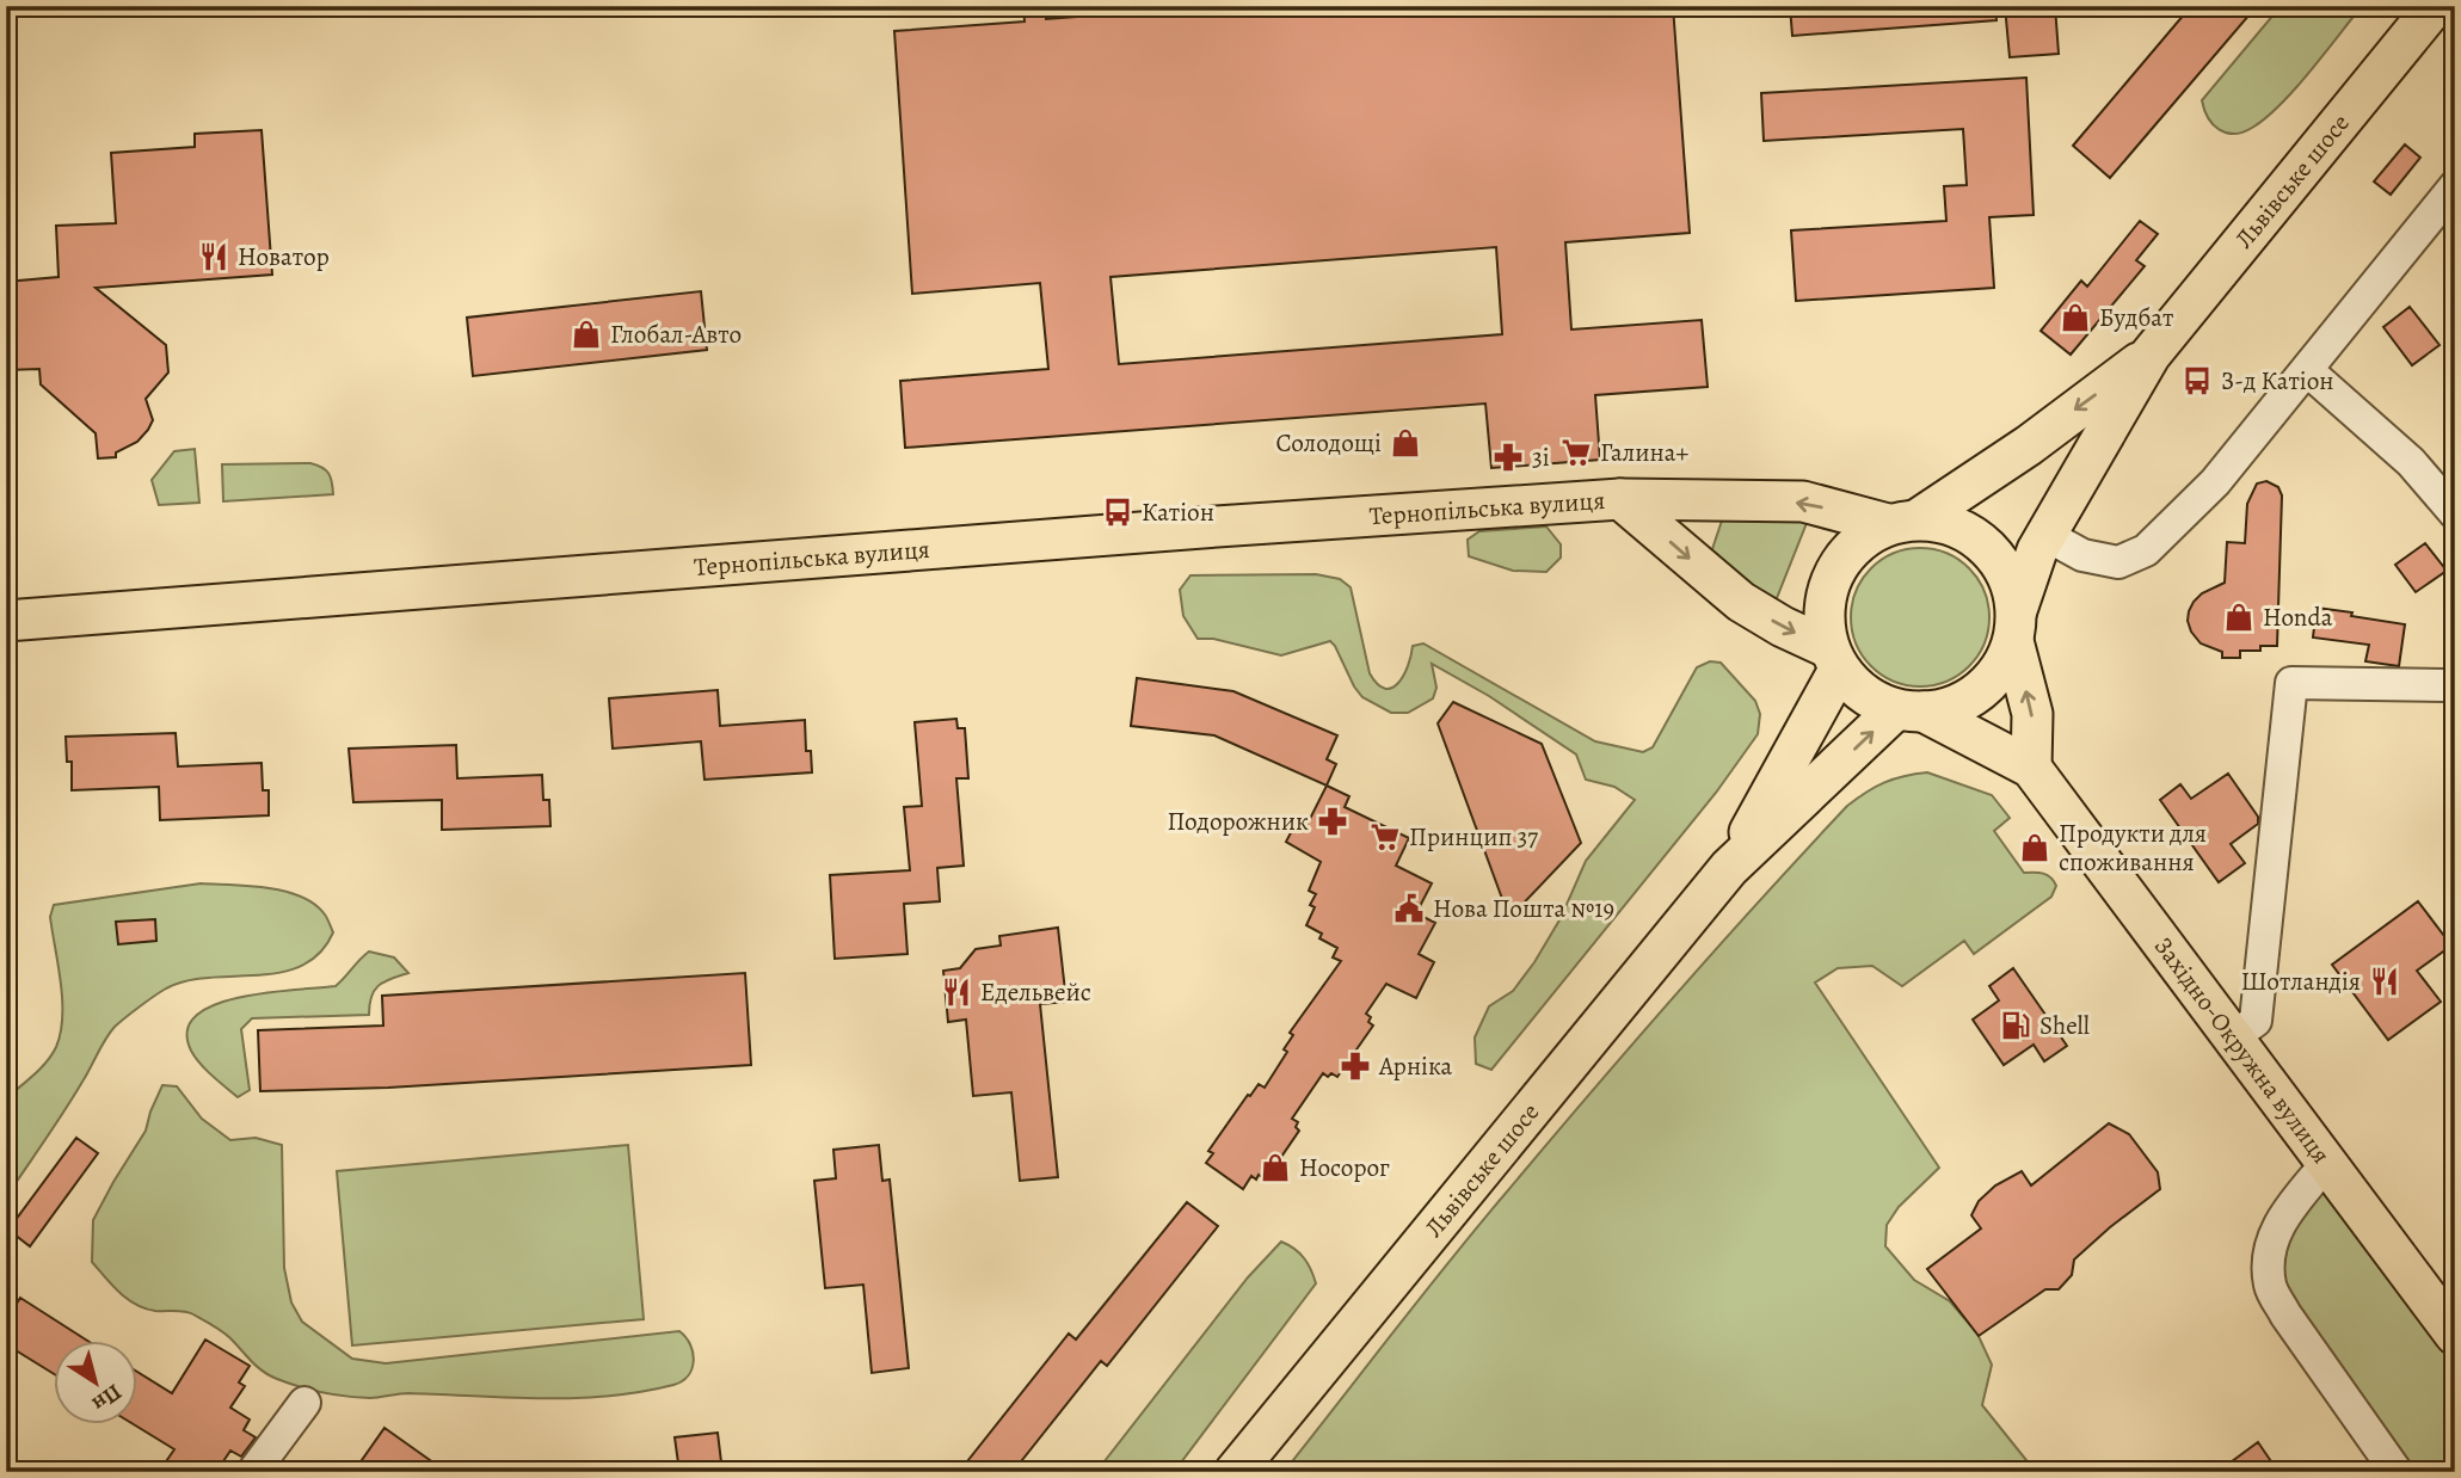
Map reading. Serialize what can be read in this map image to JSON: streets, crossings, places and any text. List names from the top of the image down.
{
  "streets": {
    "main road": ["Львівське шосе", "Тернопільська вулиця", "Західно-Окружна вулиця"]
  },
  "crossings": [
    ["Львівське шосе", "Тернопільська вулиця"],
    ["Львівське шосе", "Західно-Окружна вулиця"],
    ["Тернопільська вулиця", "Західно-Окружна вулиця"]
  ],
  "places": {
    "restaurant": ["Новатор", "Шотландія", "Едельвейс"],
    "shop": [
      "Будбат",
      "Глобал-Авто",
      "Солодощі",
      "Honda",
      "Продукти для споживання",
      "Носорог"
    ],
    "bus stop": ["З-д Катіон", "Катіон"],
    "supermarket": ["Галина+", "Принцип 37"],
    "pharmacy": ["3і", "Подорожник", "Арніка"],
    "public building": ["Нова Пошта №19"],
    "fuel station": ["Shell"]
  },
  "north": "bottom right"
}
